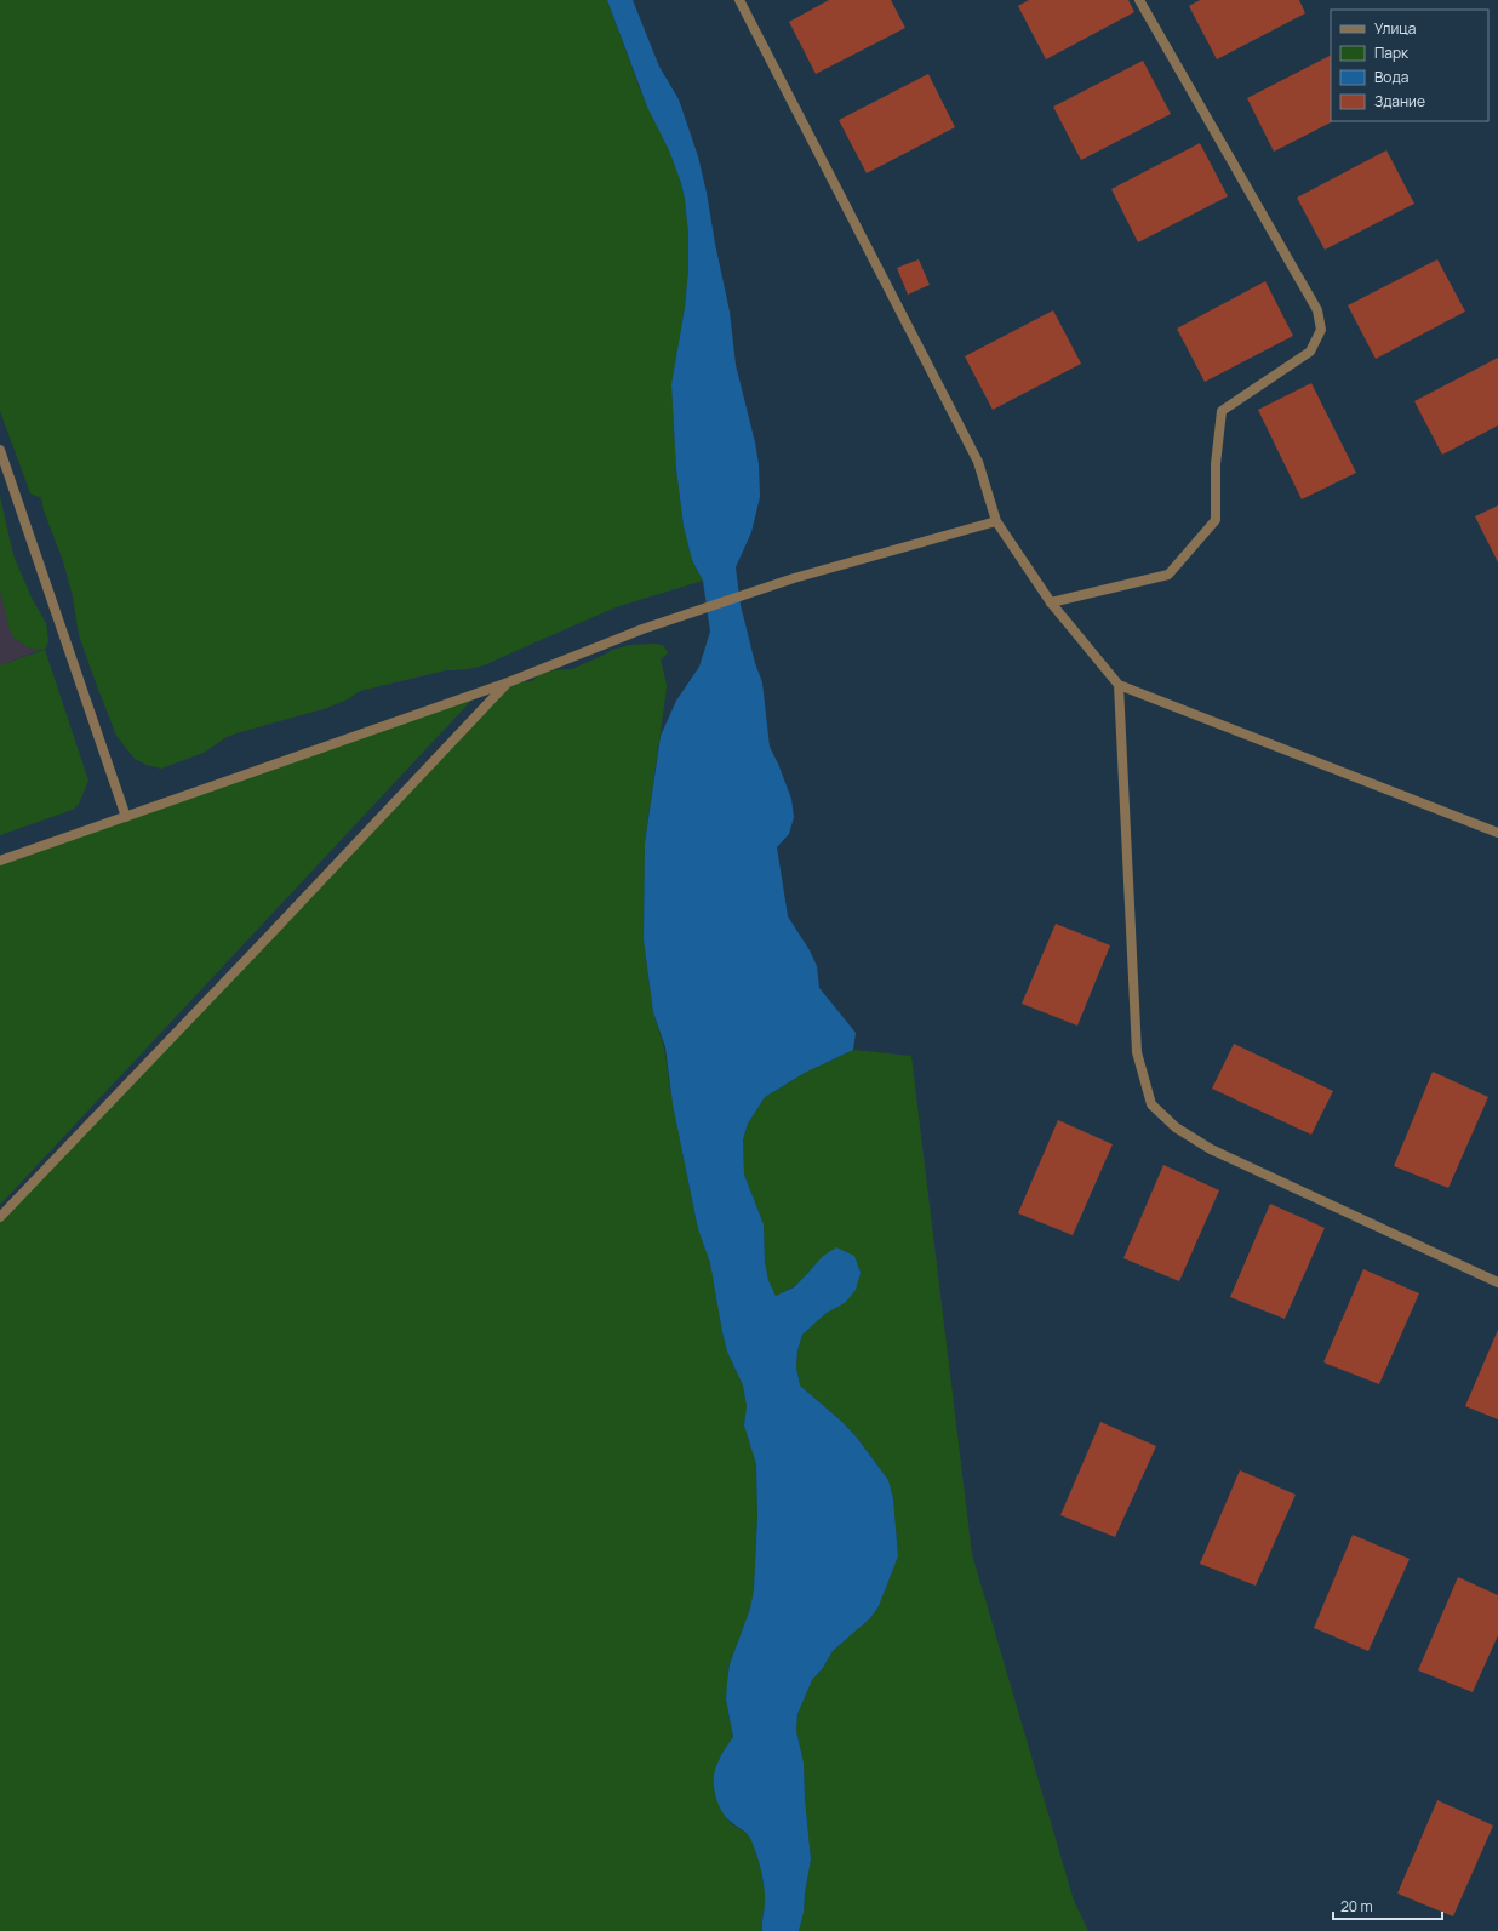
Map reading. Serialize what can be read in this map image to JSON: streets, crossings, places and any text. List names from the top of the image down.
{
  "legend": [
    "Улица",
    "Парк",
    "Вода",
    "Здание"
  ],
  "scale_bar": "20 m"
}
